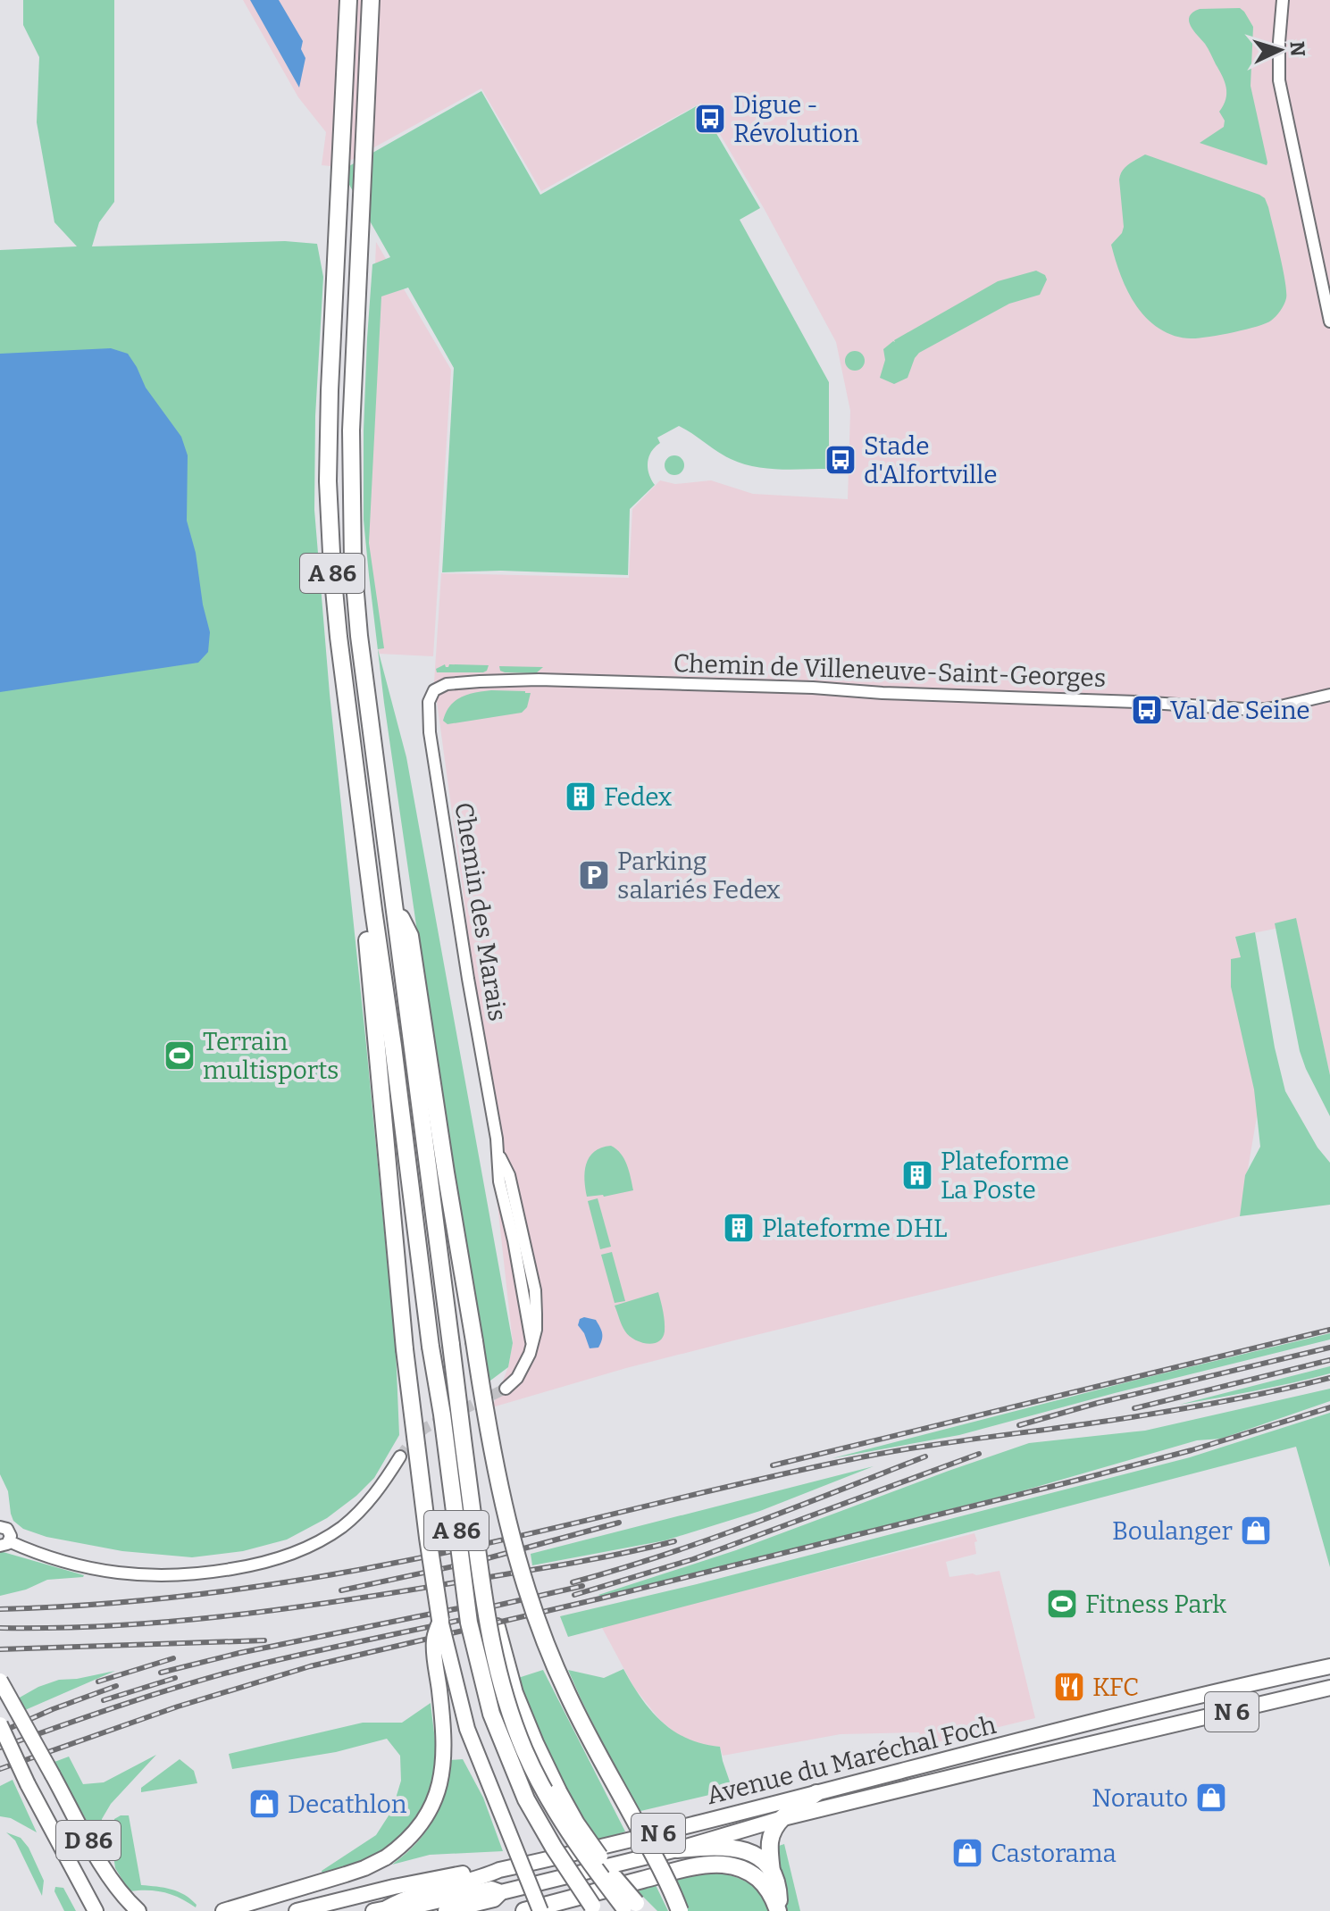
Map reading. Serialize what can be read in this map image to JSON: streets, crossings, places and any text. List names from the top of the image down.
{
  "streets": {
    "highway": ["A 86"],
    "main road": ["N 6", "Avenue du Maréchal Foch", "D 86"],
    "street": ["Chemin de Villeneuve-Saint-Georges", "Chemin des Marais"]
  },
  "crossings": [
    ["Chemin de Villeneuve-Saint-Georges", "Chemin des Marais"]
  ],
  "places": {
    "bus stop": ["Digue - Révolution", "Stade d'Alfortville", "Val de Seine"],
    "building": ["Fedex", "Plateforme La Poste", "Plateforme DHL"],
    "parking": ["Parking salariés Fedex"],
    "sports": ["Terrain multisports", "Fitness Park"],
    "shop": [
      "Boulanger",
      "Norauto",
      "Decathlon",
      "Castorama"
    ],
    "restaurant": ["KFC"]
  },
  "north": "right"
}
